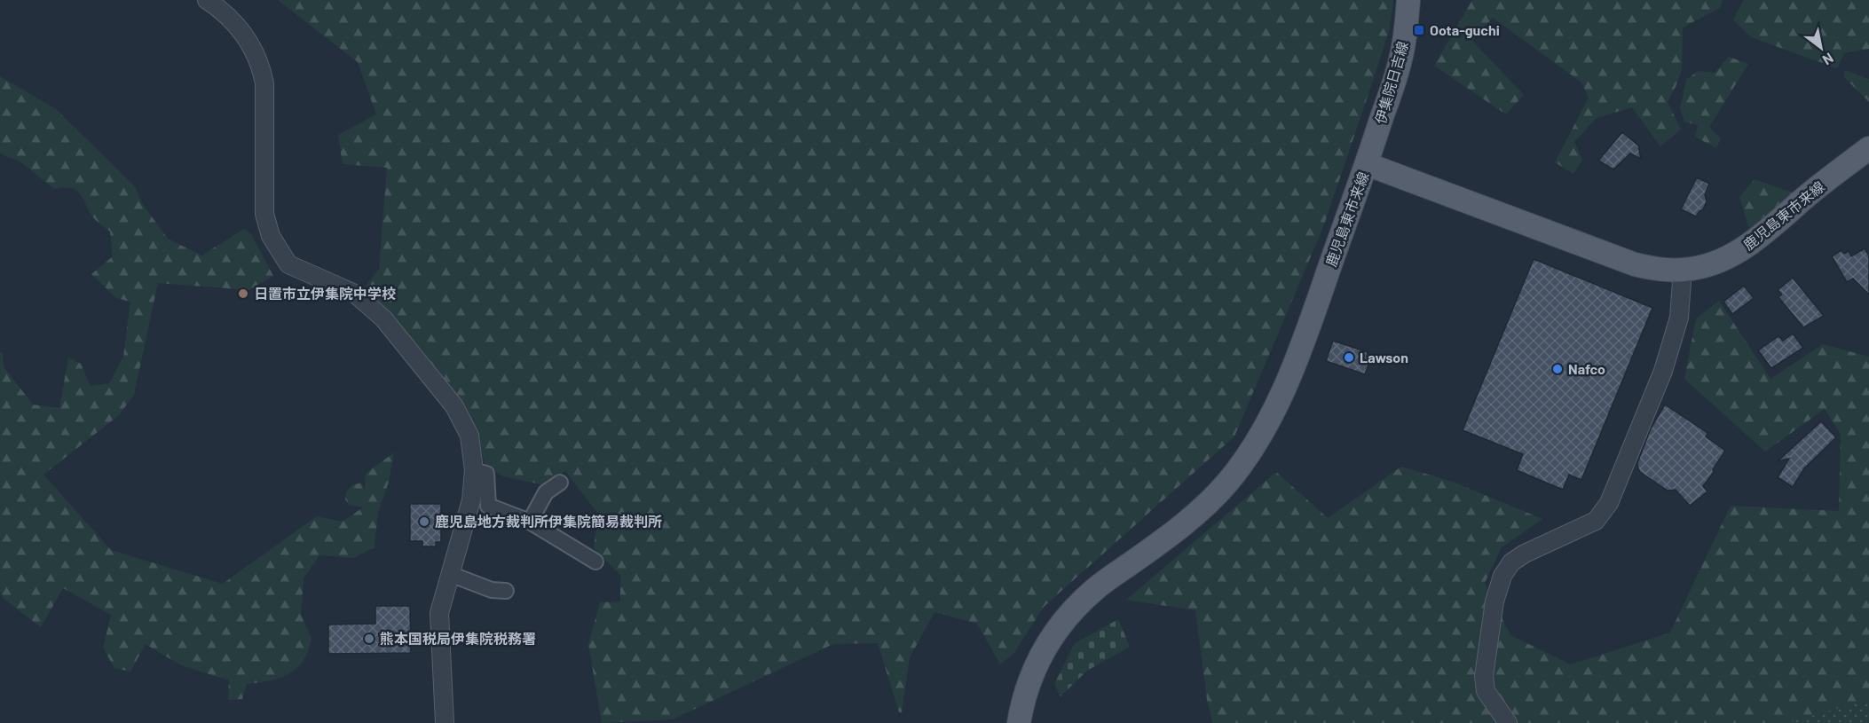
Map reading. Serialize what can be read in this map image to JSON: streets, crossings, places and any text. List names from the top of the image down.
{
  "streets": {
    "main road": ["伊集院日吉線", "鹿児島東市来線"]
  },
  "crossings": [
    ["伊集院日吉線", "鹿児島東市来線"]
  ],
  "places": {
    "transit": ["Oota-guchi"],
    "other": [
      "日置市立伊集院中学校",
      "Lawson",
      "Nafco",
      "鹿児島地方裁判所伊集院簡易裁判所",
      "熊本国税局伊集院税務署"
    ]
  },
  "north": "bottom right"
}
